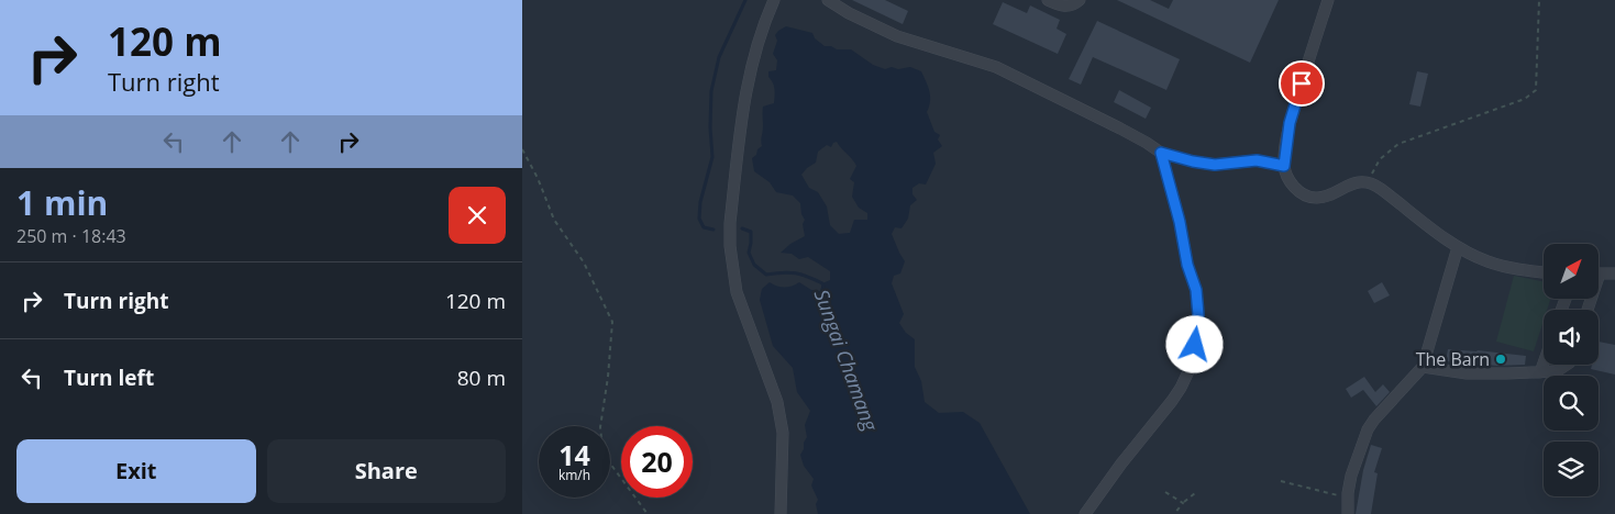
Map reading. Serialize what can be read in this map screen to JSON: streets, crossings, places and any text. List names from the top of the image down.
{
  "water": ["Sungai Chamang"],
  "places": ["The Barn"],
  "north": "top right",
  "page": {
    "turn": ["120 m", "Turn right"],
    "heading": ["1 min", "250 m · 18:43"],
    "list": [
      {
        "name": "Turn right",
        "value": "120 m"
      },
      {
        "name": "Turn left",
        "value": "80 m"
      }
    ],
    "speed": "14 km/h",
    "limit": "20",
    "buttons": ["Exit", "Share"]
  }
}
